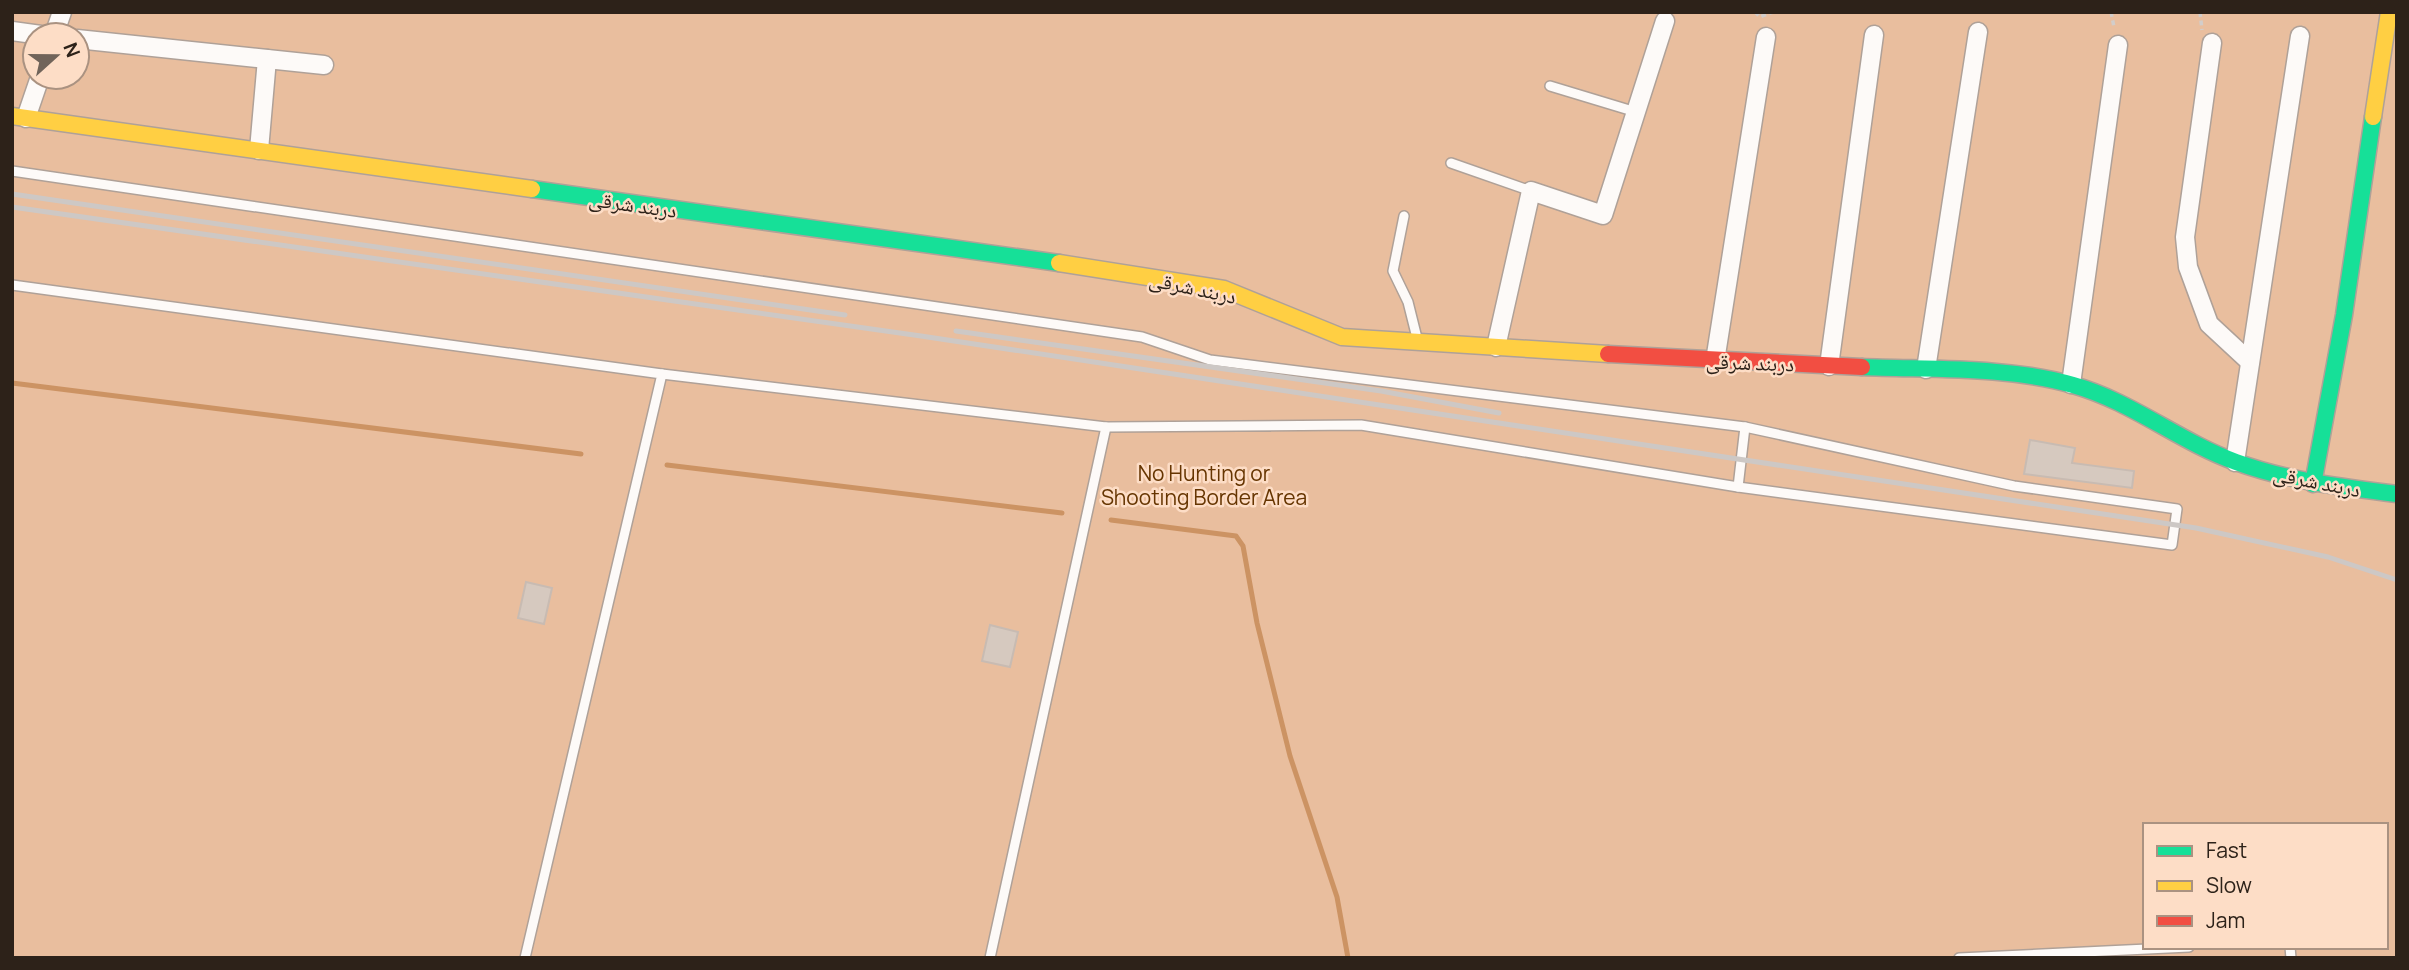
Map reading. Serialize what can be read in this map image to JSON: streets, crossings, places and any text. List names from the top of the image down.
{
  "streets": {
    "street": ["دربند شرقی"]
  },
  "parks": ["No Hunting or Shooting Border Area"],
  "legend": ["Fast", "Slow", "Jam"],
  "north": "right"
}
